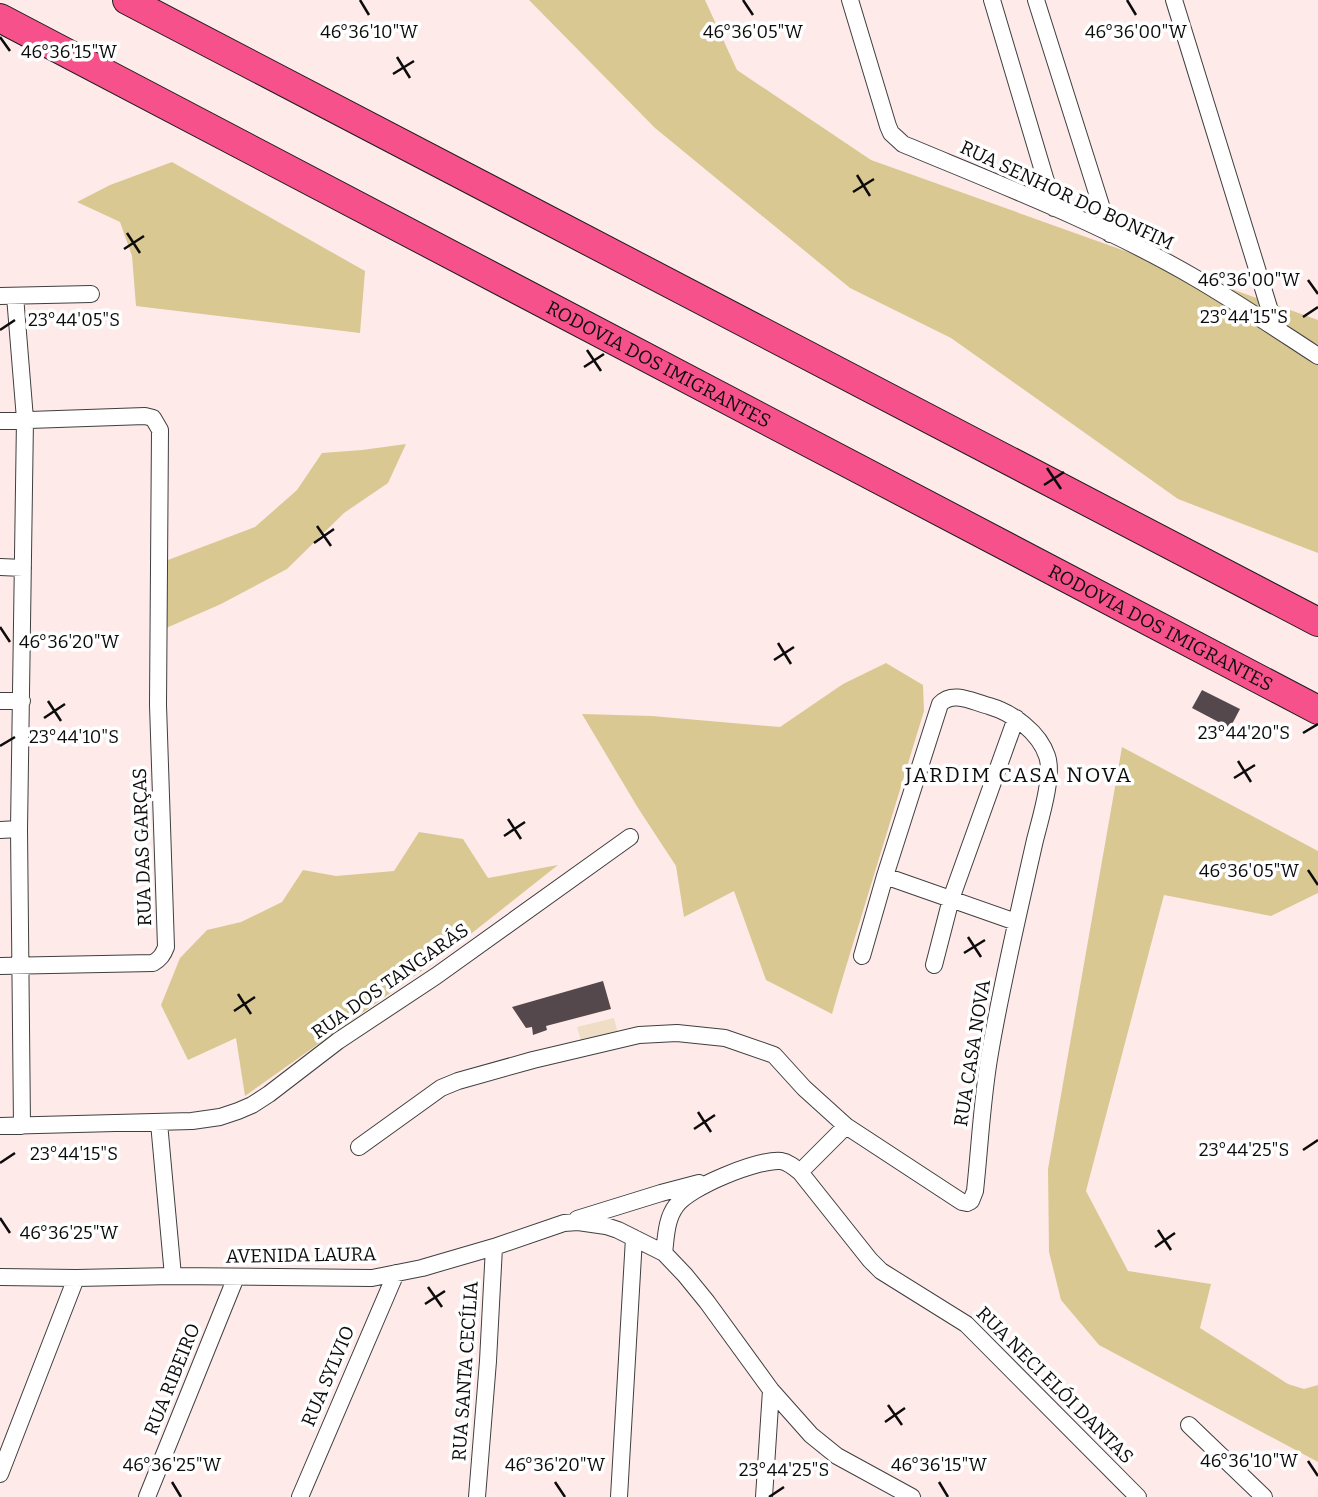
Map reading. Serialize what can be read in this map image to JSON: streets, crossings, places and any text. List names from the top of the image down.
{
  "streets": {
    "highway": ["RODOVIA DOS IMIGRANTES"],
    "street": [
      "RUA SENHOR DO BONFIM",
      "RUA DAS GARÇAS",
      "RUA DOS TANGARÁS",
      "RUA CASA NOVA",
      "AVENIDA LAURA",
      "RUA SANTA CECÍLIA",
      "RUA SYLVIO",
      "RUA RIBEIRO",
      "RUA NECI ELÓI DANTAS"
    ]
  },
  "crossings": [
    ["AVENIDA LAURA", "RUA SANTA CECÍLIA"],
    ["AVENIDA LAURA", "RUA SYLVIO"],
    ["AVENIDA LAURA", "RUA RIBEIRO"]
  ],
  "districts": ["JARDIM CASA NOVA"],
  "coordinates": [
    "46°36'00\"W",
    "46°36'10\"W",
    "46°36'05\"W",
    "46°36'15\"W",
    "23°44'15\"S",
    "23°44'05\"S",
    "46°36'20\"W",
    "23°44'20\"S",
    "23°44'10\"S",
    "23°44'25\"S",
    "46°36'25\"W"
  ]
}
